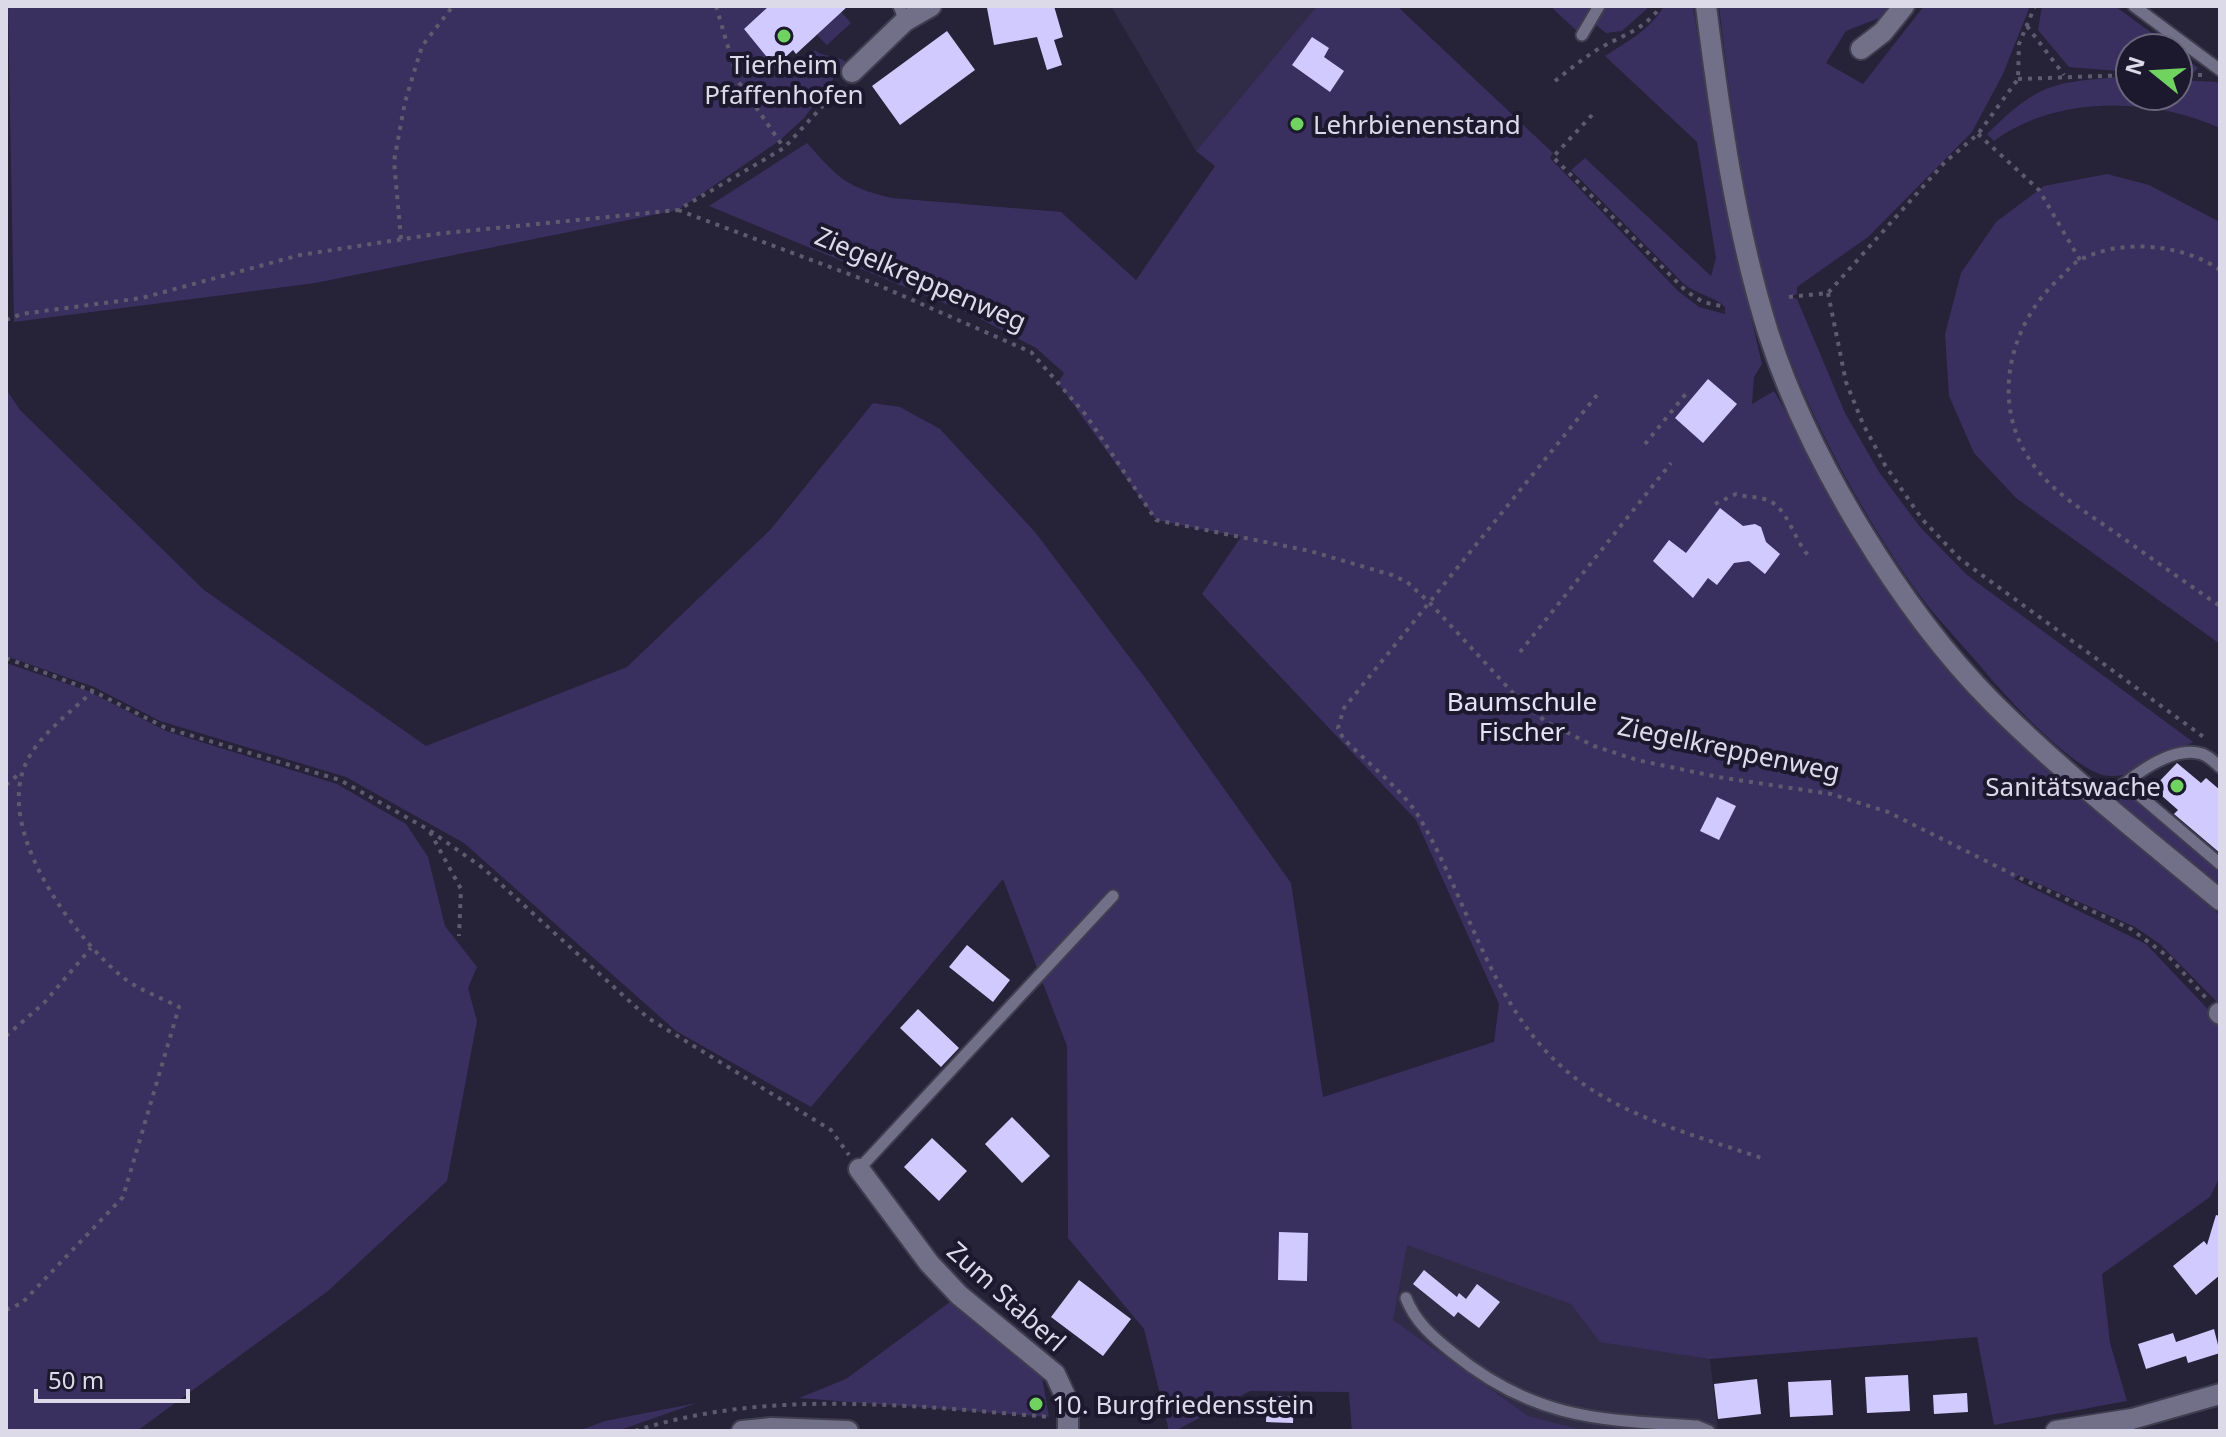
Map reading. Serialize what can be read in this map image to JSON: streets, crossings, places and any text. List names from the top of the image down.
{
  "streets": {
    "main road": ["Zum Staberl"],
    "path": ["Ziegelkreppenweg"]
  },
  "parks": ["Baumschule Fischer"],
  "places": [
    "Tierheim Pfaffenhofen",
    "Lehrbienenstand",
    "Sanitätswache",
    "10. Burgfriedensstein"
  ],
  "scale_bar": "50 m",
  "north": "left"
}
